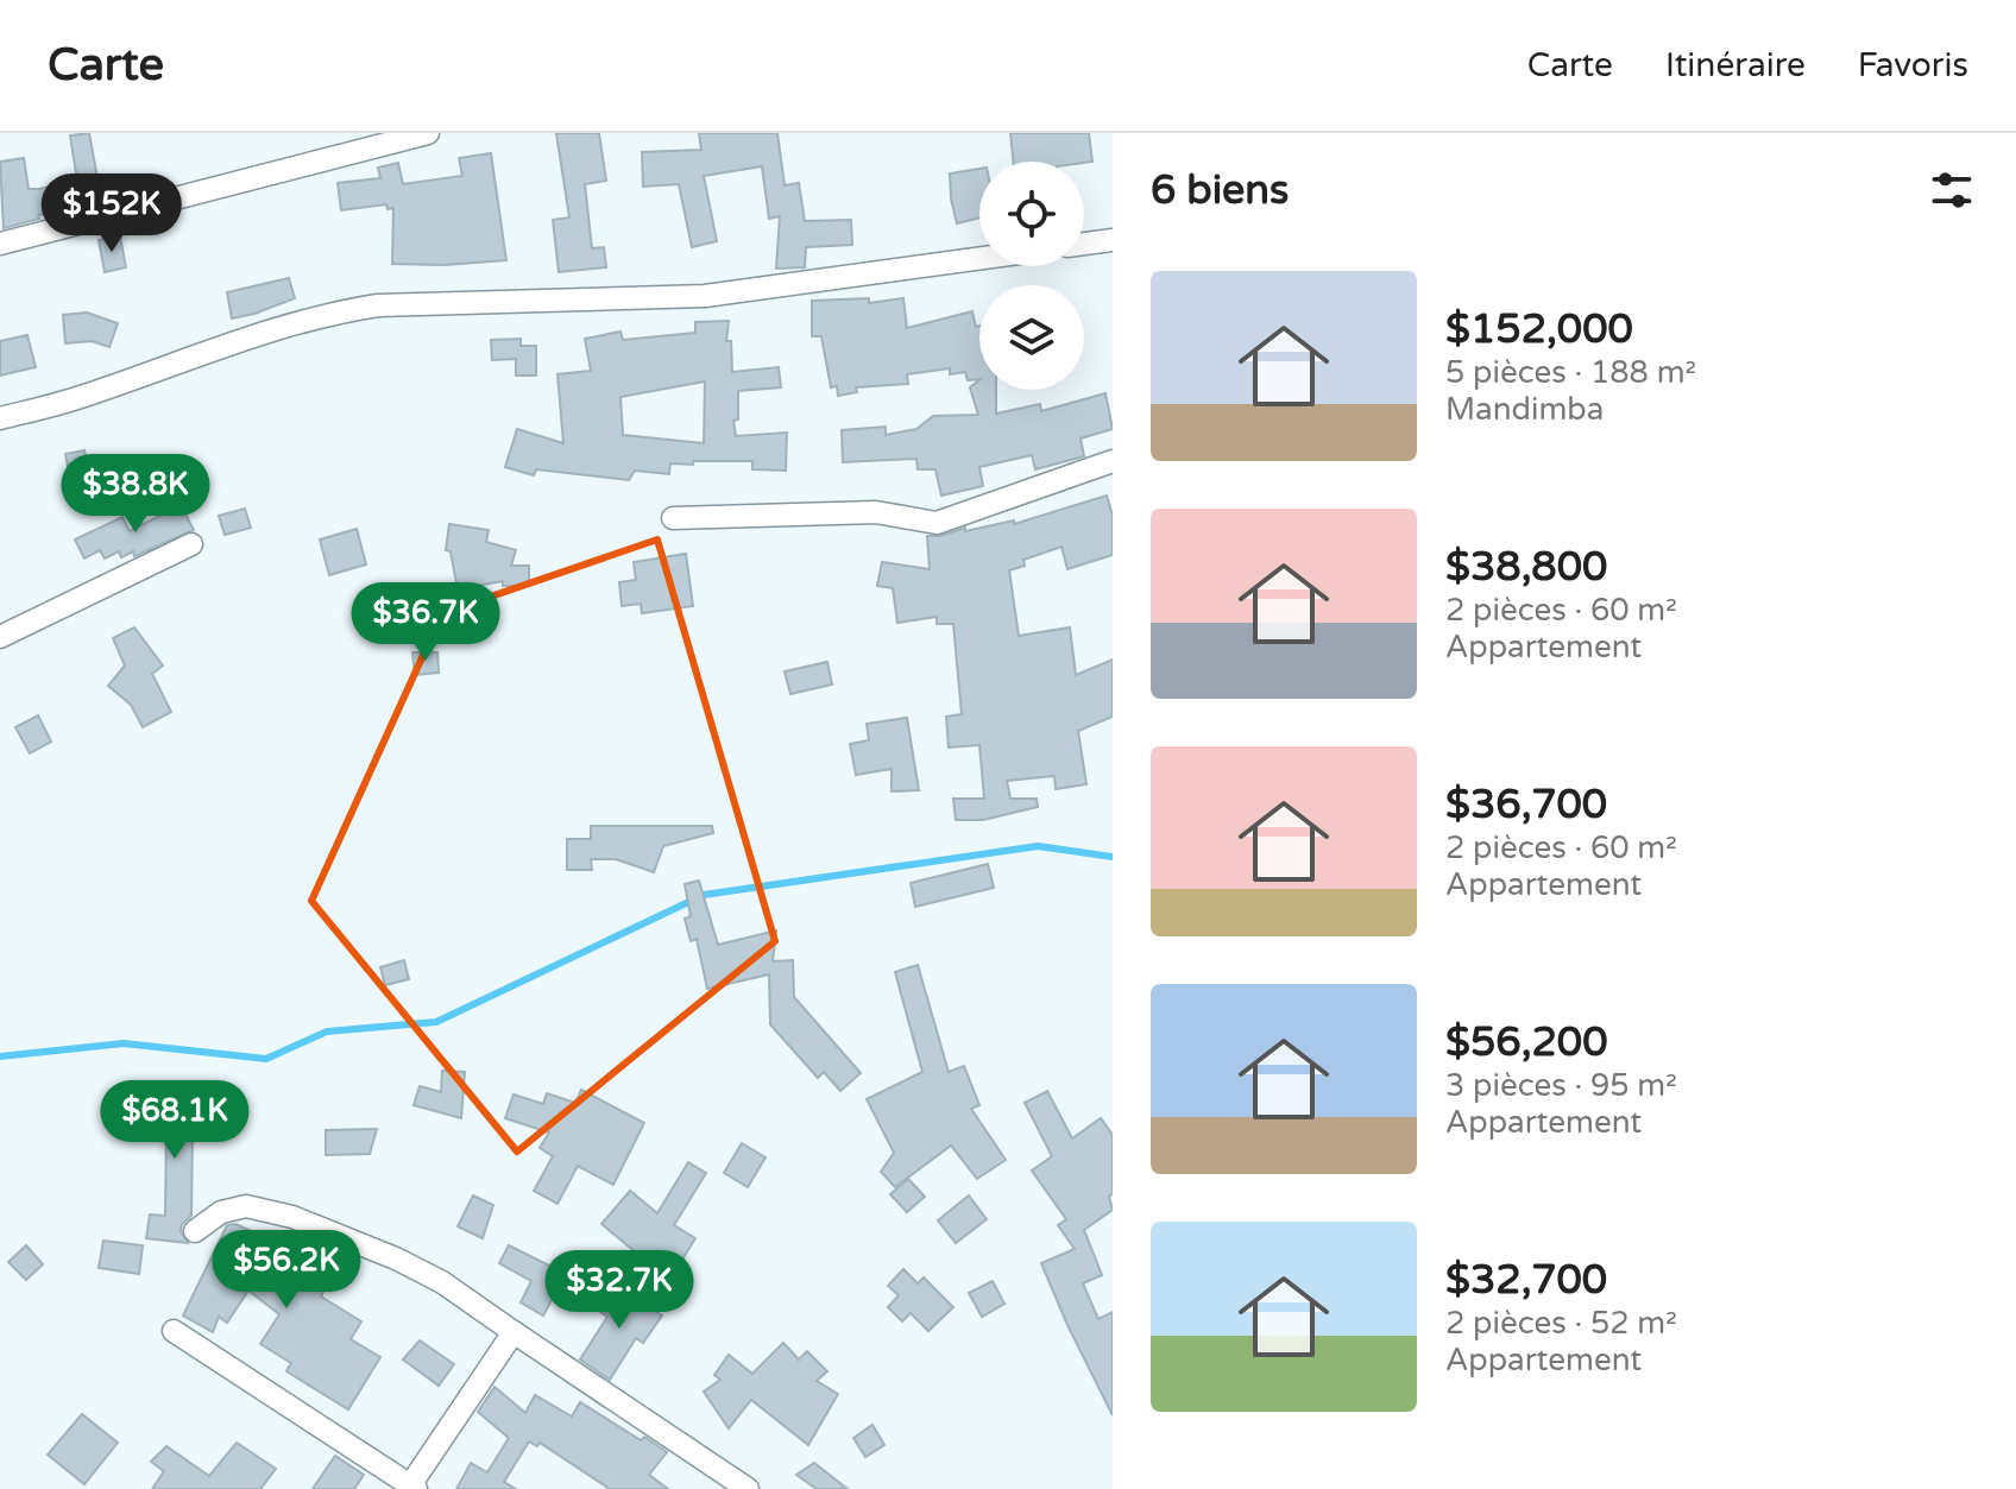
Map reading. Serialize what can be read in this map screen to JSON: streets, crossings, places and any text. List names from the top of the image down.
{
  "page": {
    "header": "Carte",
    "nav": ["Carte", "Itinéraire", "Favoris"],
    "heading": "6 biens",
    "price": [
      "$152K",
      "$38.8K",
      "$36.7K",
      "$68.1K",
      "$56.2K",
      "$32.7K"
    ],
    "list": [
      {
        "name": "$152,000",
        "note": "5 pièces · 188 m² · Mandimba"
      },
      {
        "name": "$38,800",
        "note": "2 pièces · 60 m² · Appartement"
      },
      {
        "name": "$36,700",
        "note": "2 pièces · 60 m² · Appartement"
      },
      {
        "name": "$56,200",
        "note": "3 pièces · 95 m² · Appartement"
      },
      {
        "name": "$32,700",
        "note": "2 pièces · 52 m² · Appartement"
      }
    ]
  }
}
